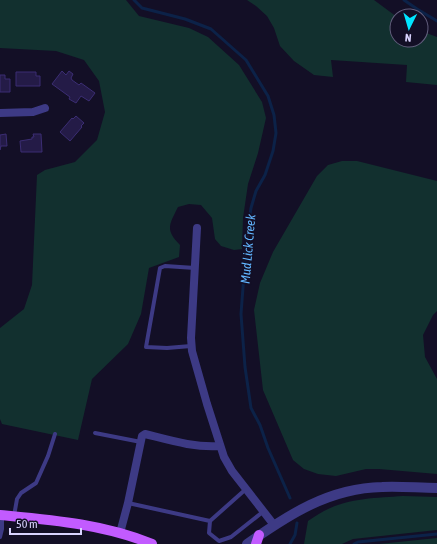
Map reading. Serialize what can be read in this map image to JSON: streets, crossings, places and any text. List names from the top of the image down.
{
  "water": ["Mud Lick Creek"],
  "scale_bar": "50 m",
  "north": "bottom"
}
